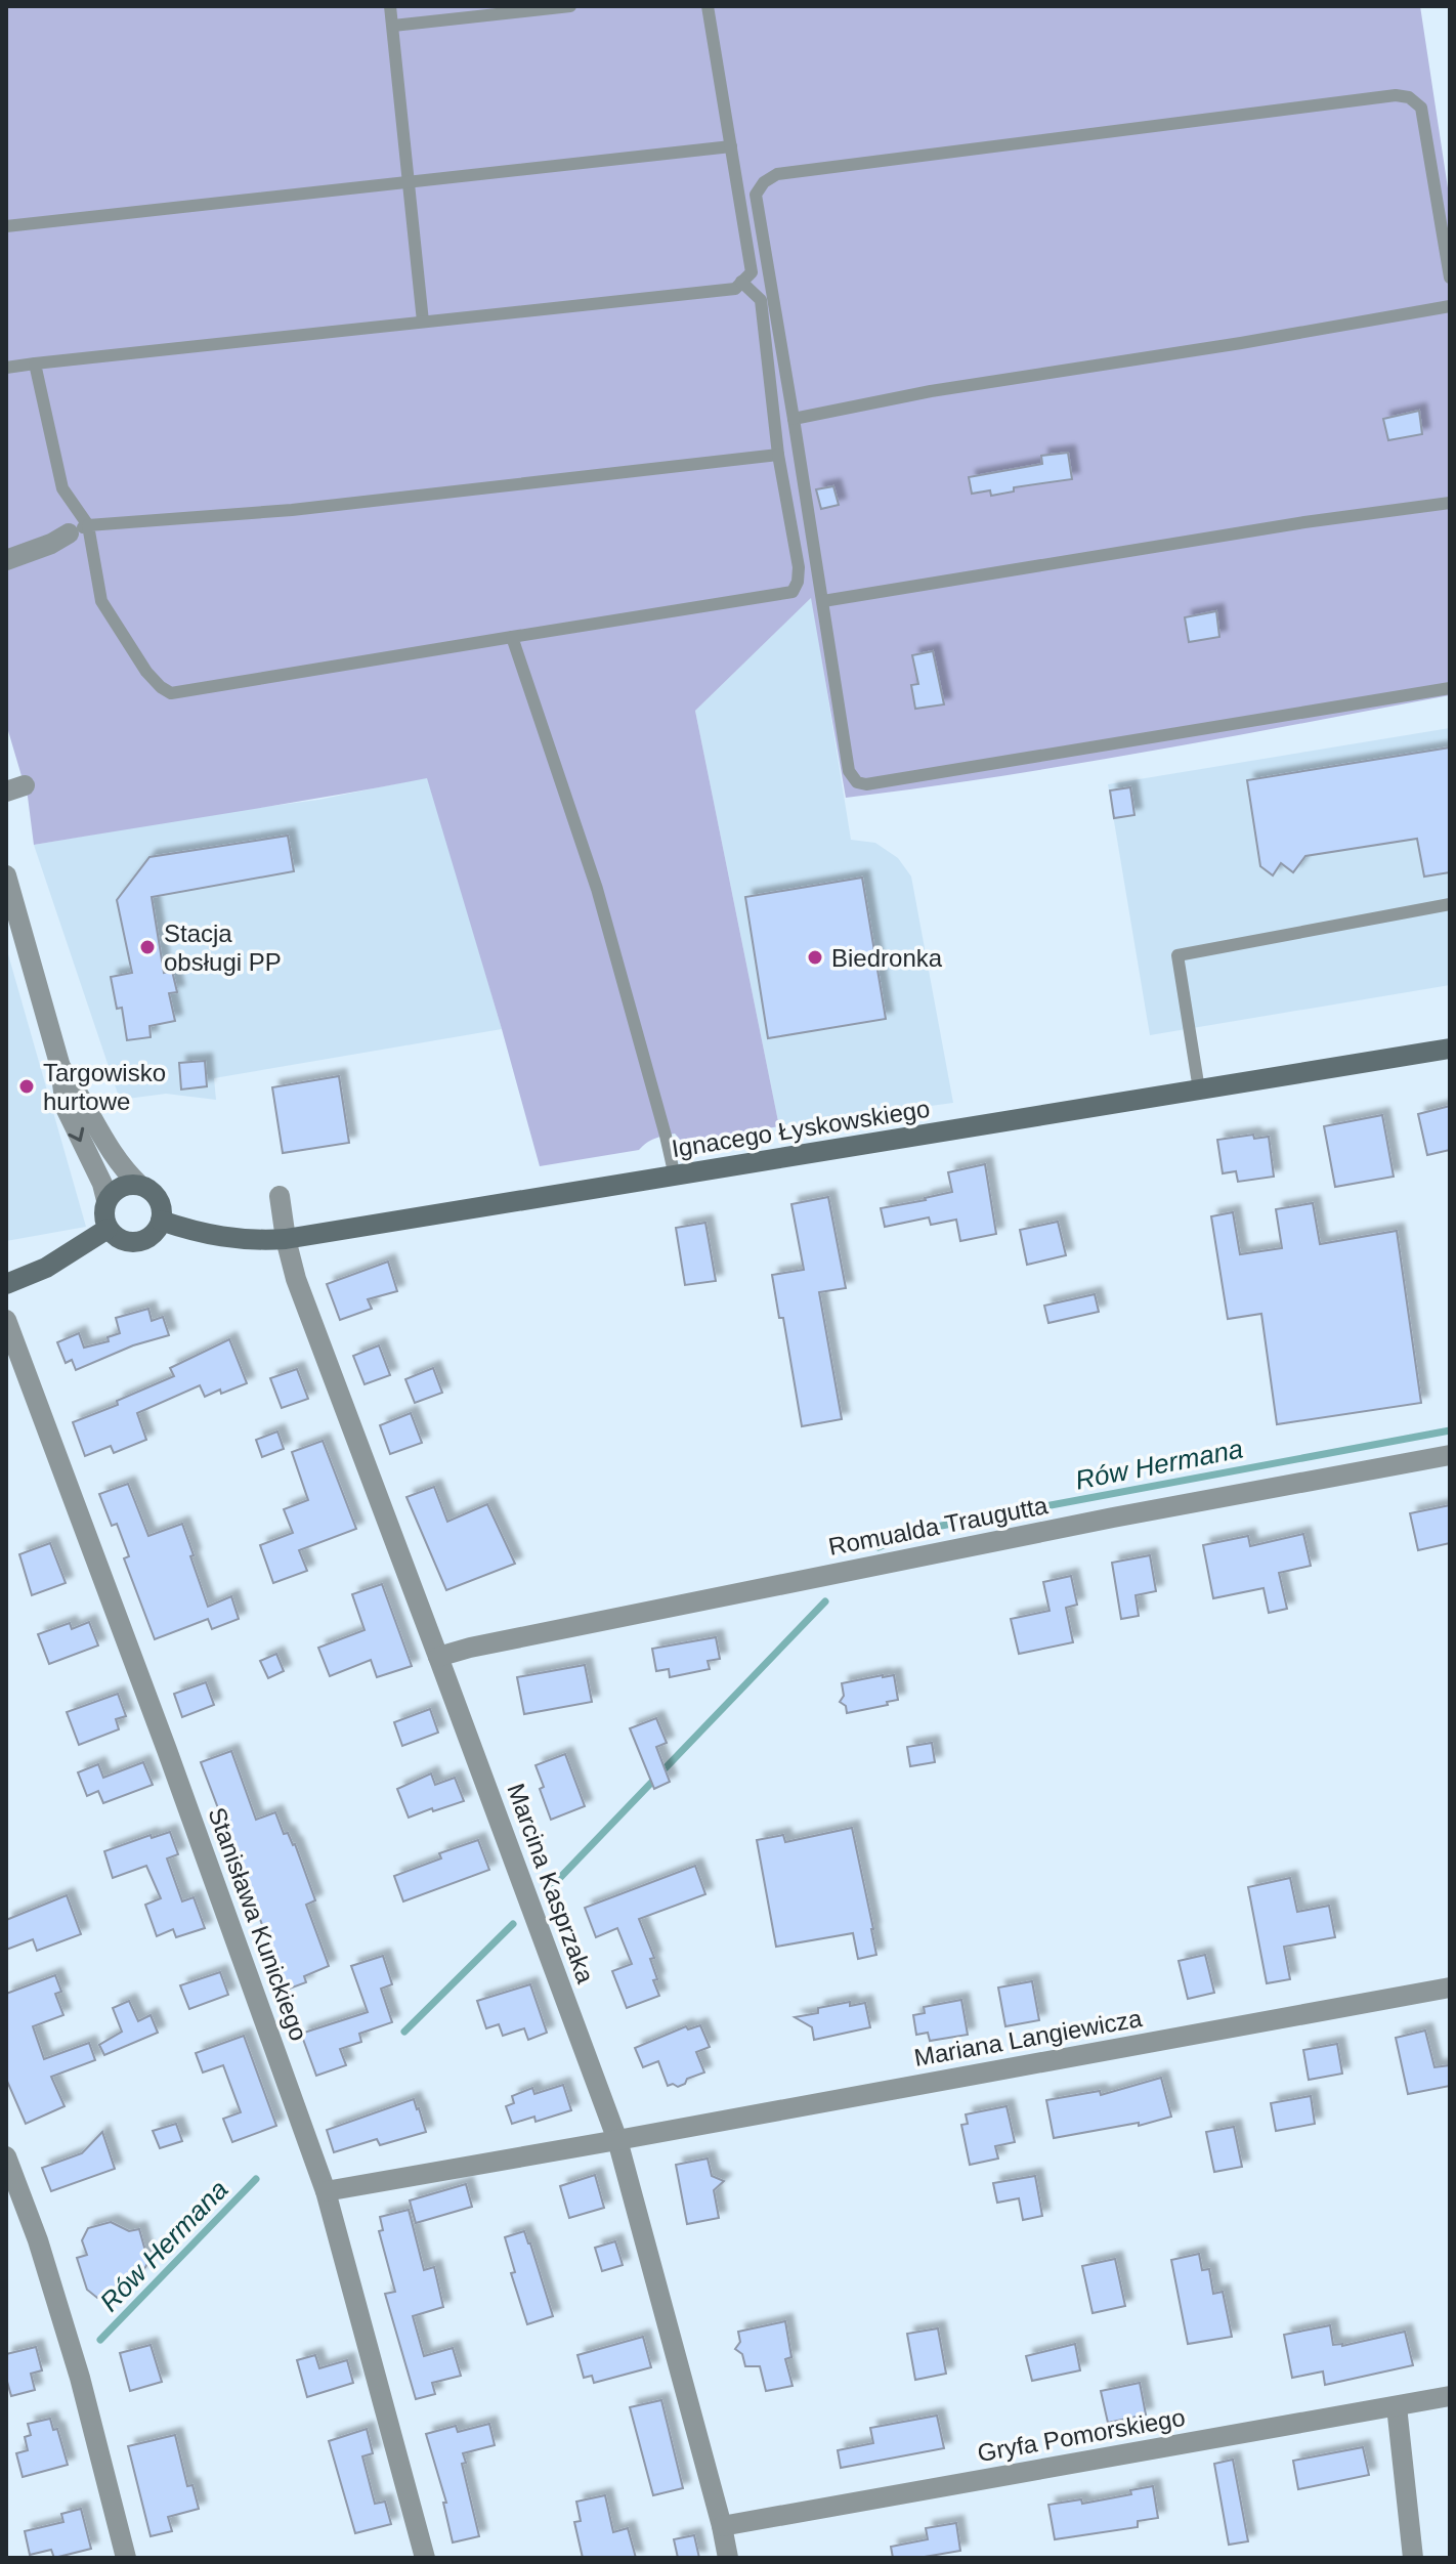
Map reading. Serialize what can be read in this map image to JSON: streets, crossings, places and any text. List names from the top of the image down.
{
  "streets": {
    "street": [
      "Ignacego Łyskowskiego",
      "Romualda Traugutta",
      "Marcina Kasprzaka",
      "Stanisława Kunickiego",
      "Mariana Langiewicza",
      "Gryfa Pomorskiego"
    ]
  },
  "crossings": [
    ["Ignacego Łyskowskiego", "Marcina Kasprzaka"],
    ["Romualda Traugutta", "Marcina Kasprzaka"],
    ["Marcina Kasprzaka", "Mariana Langiewicza"],
    ["Marcina Kasprzaka", "Gryfa Pomorskiego"],
    ["Stanisława Kunickiego", "Mariana Langiewicza"]
  ],
  "water": ["Rów Hermana"],
  "places": ["Stacja obsługi PP", "Biedronka", "Targowisko hurtowe"]
}
